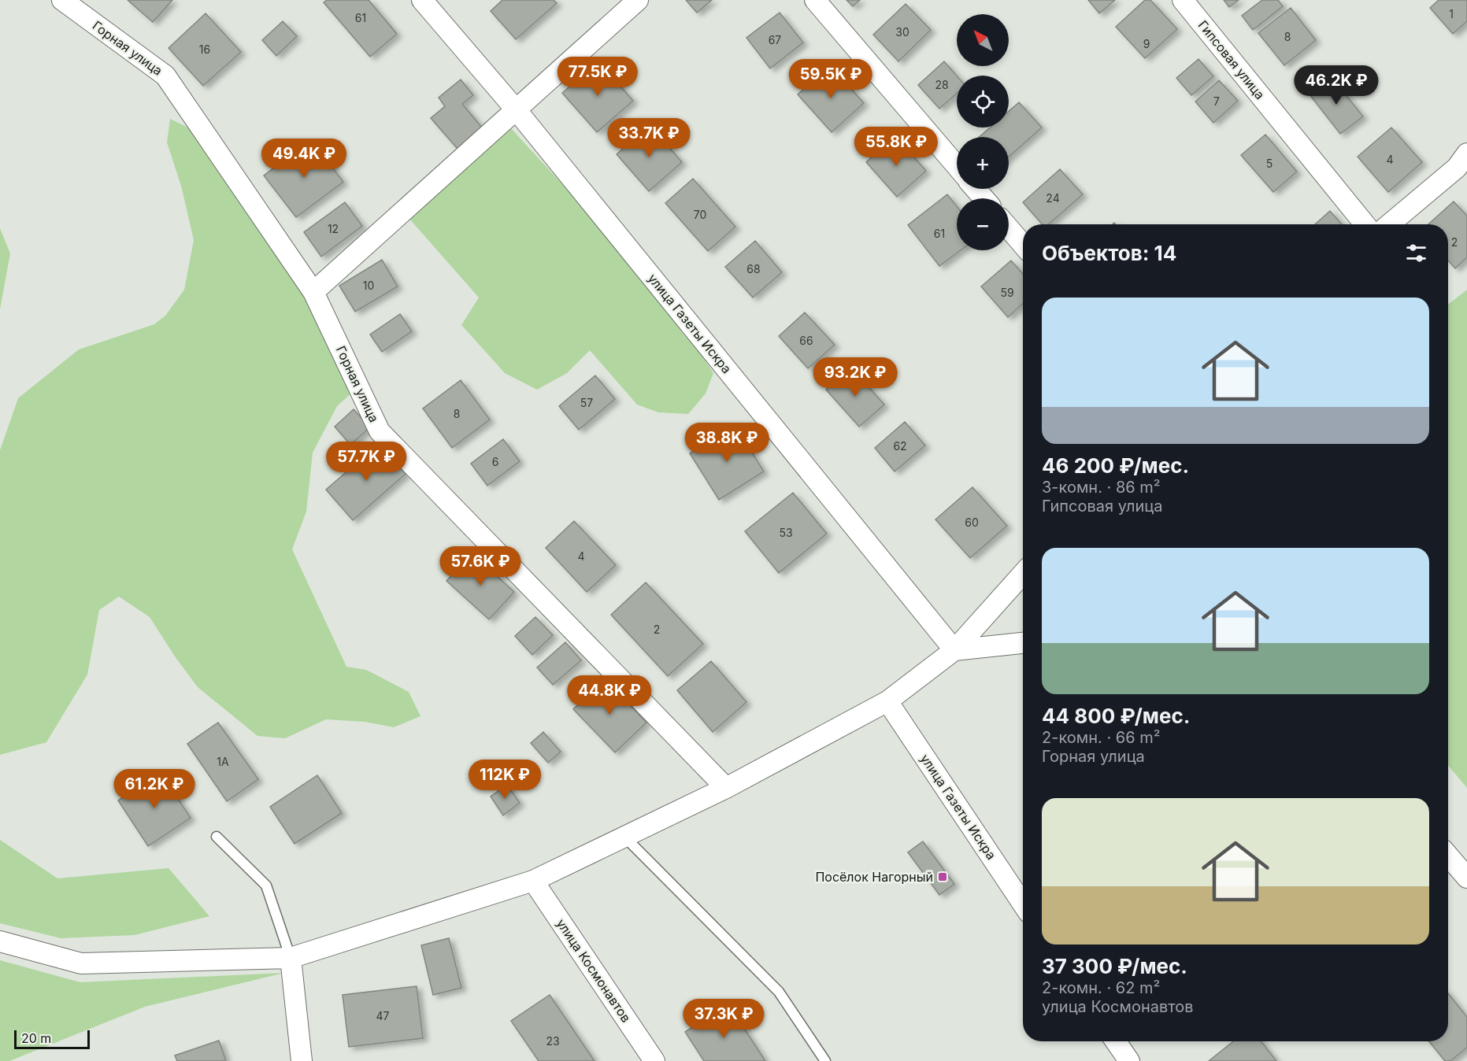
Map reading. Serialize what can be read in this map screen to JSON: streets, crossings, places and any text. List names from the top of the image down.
{
  "streets": {
    "street": [
      "Горная улица",
      "Гипсовая улица",
      "улица Газеты Искра",
      "улица Космонавтов"
    ]
  },
  "places": {
    "transit": ["Посёлок Нагорный"]
  },
  "house_numbers": [
    "1",
    "61",
    "30",
    "8",
    "67",
    "9",
    "16",
    "28",
    "7",
    "4",
    "5",
    "24",
    "70",
    "12",
    "61",
    "2",
    "68",
    "10",
    "59",
    "66",
    "57",
    "8",
    "62",
    "6",
    "60",
    "53",
    "4",
    "2",
    "1А",
    "47",
    "23"
  ],
  "scale_bar": "20 m",
  "north": "top left",
  "page": {
    "map_buttons": ["+", "−"],
    "price": [
      "77.5K ₽",
      "59.5K ₽",
      "46.2K ₽",
      "33.7K ₽",
      "55.8K ₽",
      "49.4K ₽",
      "93.2K ₽",
      "38.8K ₽",
      "57.7K ₽",
      "57.6K ₽",
      "44.8K ₽",
      "112K ₽",
      "61.2K ₽",
      "37.3K ₽"
    ],
    "heading": "Объектов: 14",
    "list": [
      {
        "name": "46 200 ₽/мес.",
        "note": "3-комн. · 86 m² · Гипсовая улица"
      },
      {
        "name": "44 800 ₽/мес.",
        "note": "2-комн. · 66 m² · Горная улица"
      },
      {
        "name": "37 300 ₽/мес.",
        "note": "2-комн. · 62 m² · улица Космонавтов"
      }
    ],
    "scale": "20 m"
  }
}
